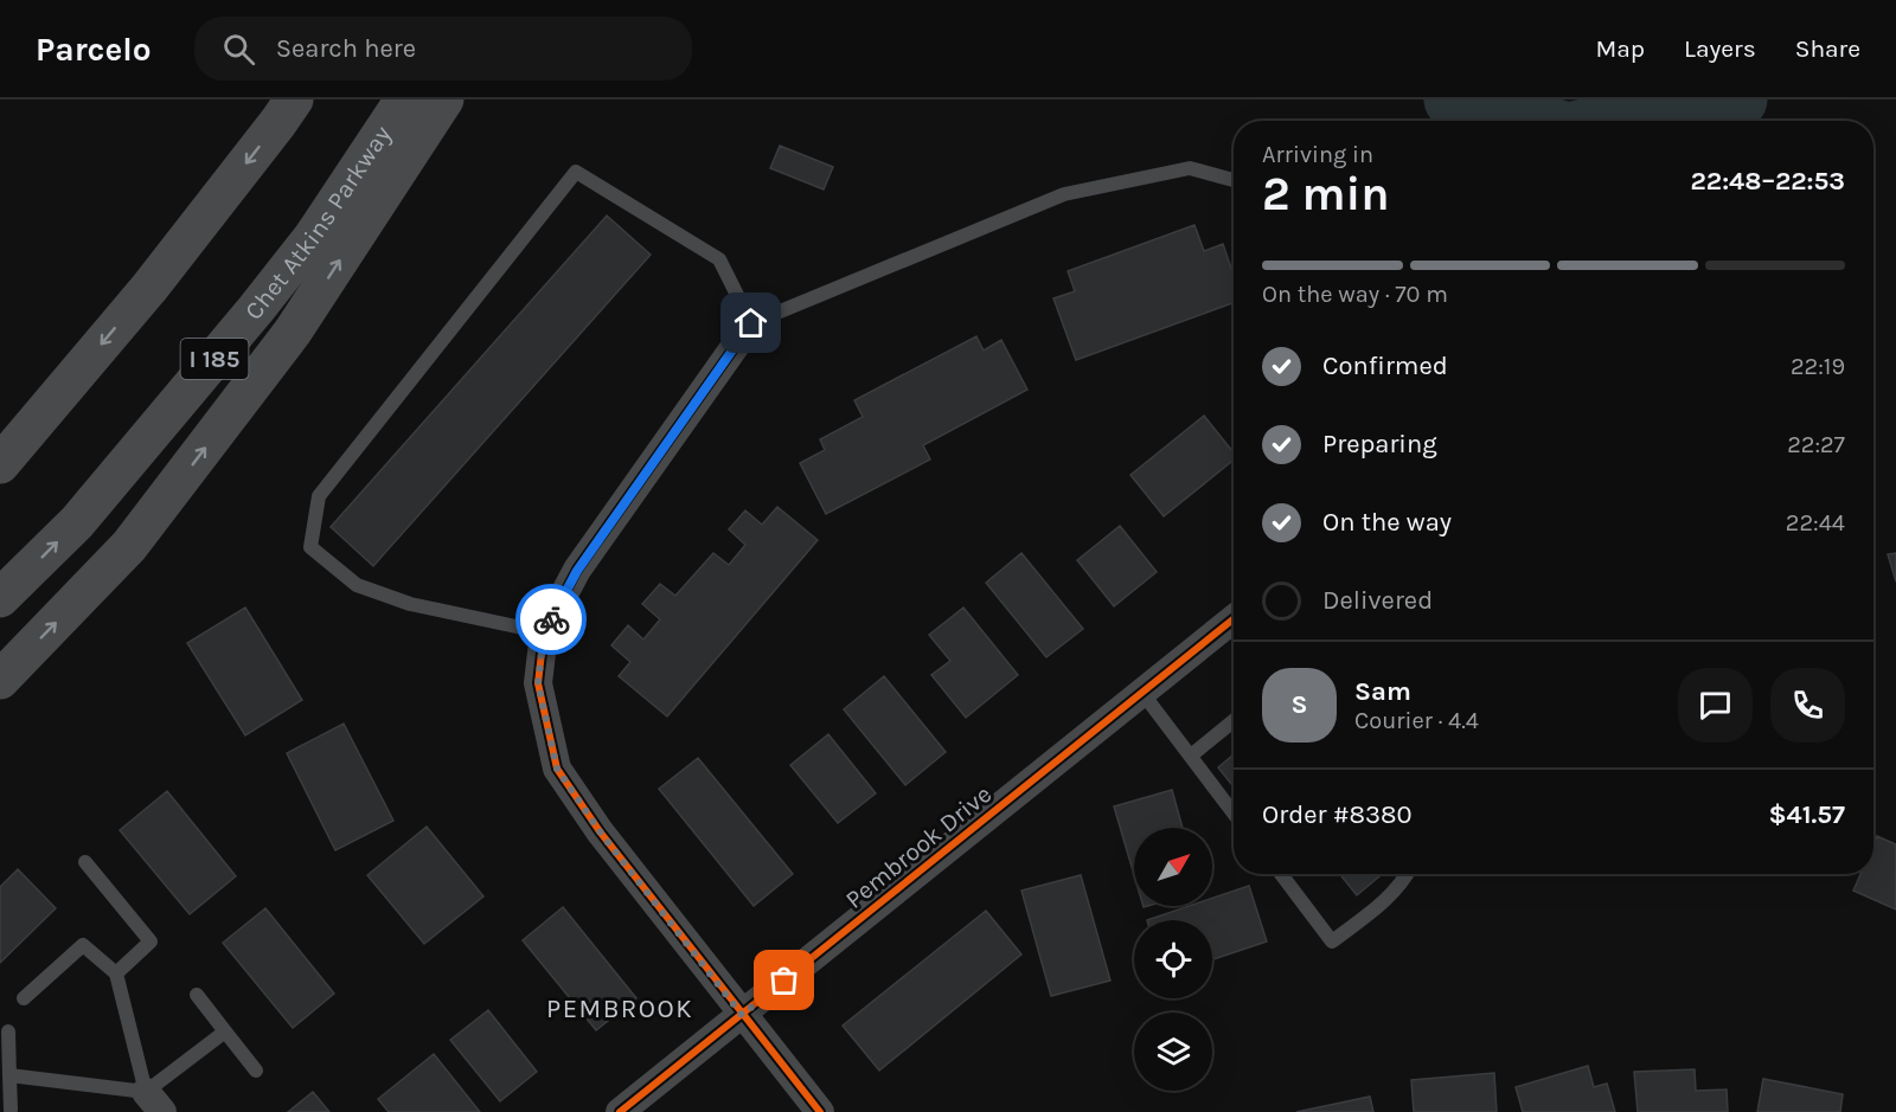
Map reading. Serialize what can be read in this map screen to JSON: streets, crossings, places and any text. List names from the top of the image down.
{
  "streets": {
    "highway": ["Chet Atkins Parkway", "I 185"],
    "street": ["Pembrook Drive"]
  },
  "districts": ["PEMBROOK"],
  "north": "top right",
  "page": {
    "header": "Parcelo",
    "search": "Search here",
    "nav": ["Map", "Layers", "Share"],
    "heading": ["2 min", "Arriving in", "22:48–22:53"],
    "panel": [
      "Sam",
      "Courier · 4.4",
      "Order #8380",
      "$41.57"
    ],
    "bar": "On the way · 70 m",
    "list": [
      ["Confirmed", "22:19"],
      ["Preparing", "22:27"],
      ["On the way", "22:44"],
      "Delivered"
    ],
    "round": "S"
  }
}
